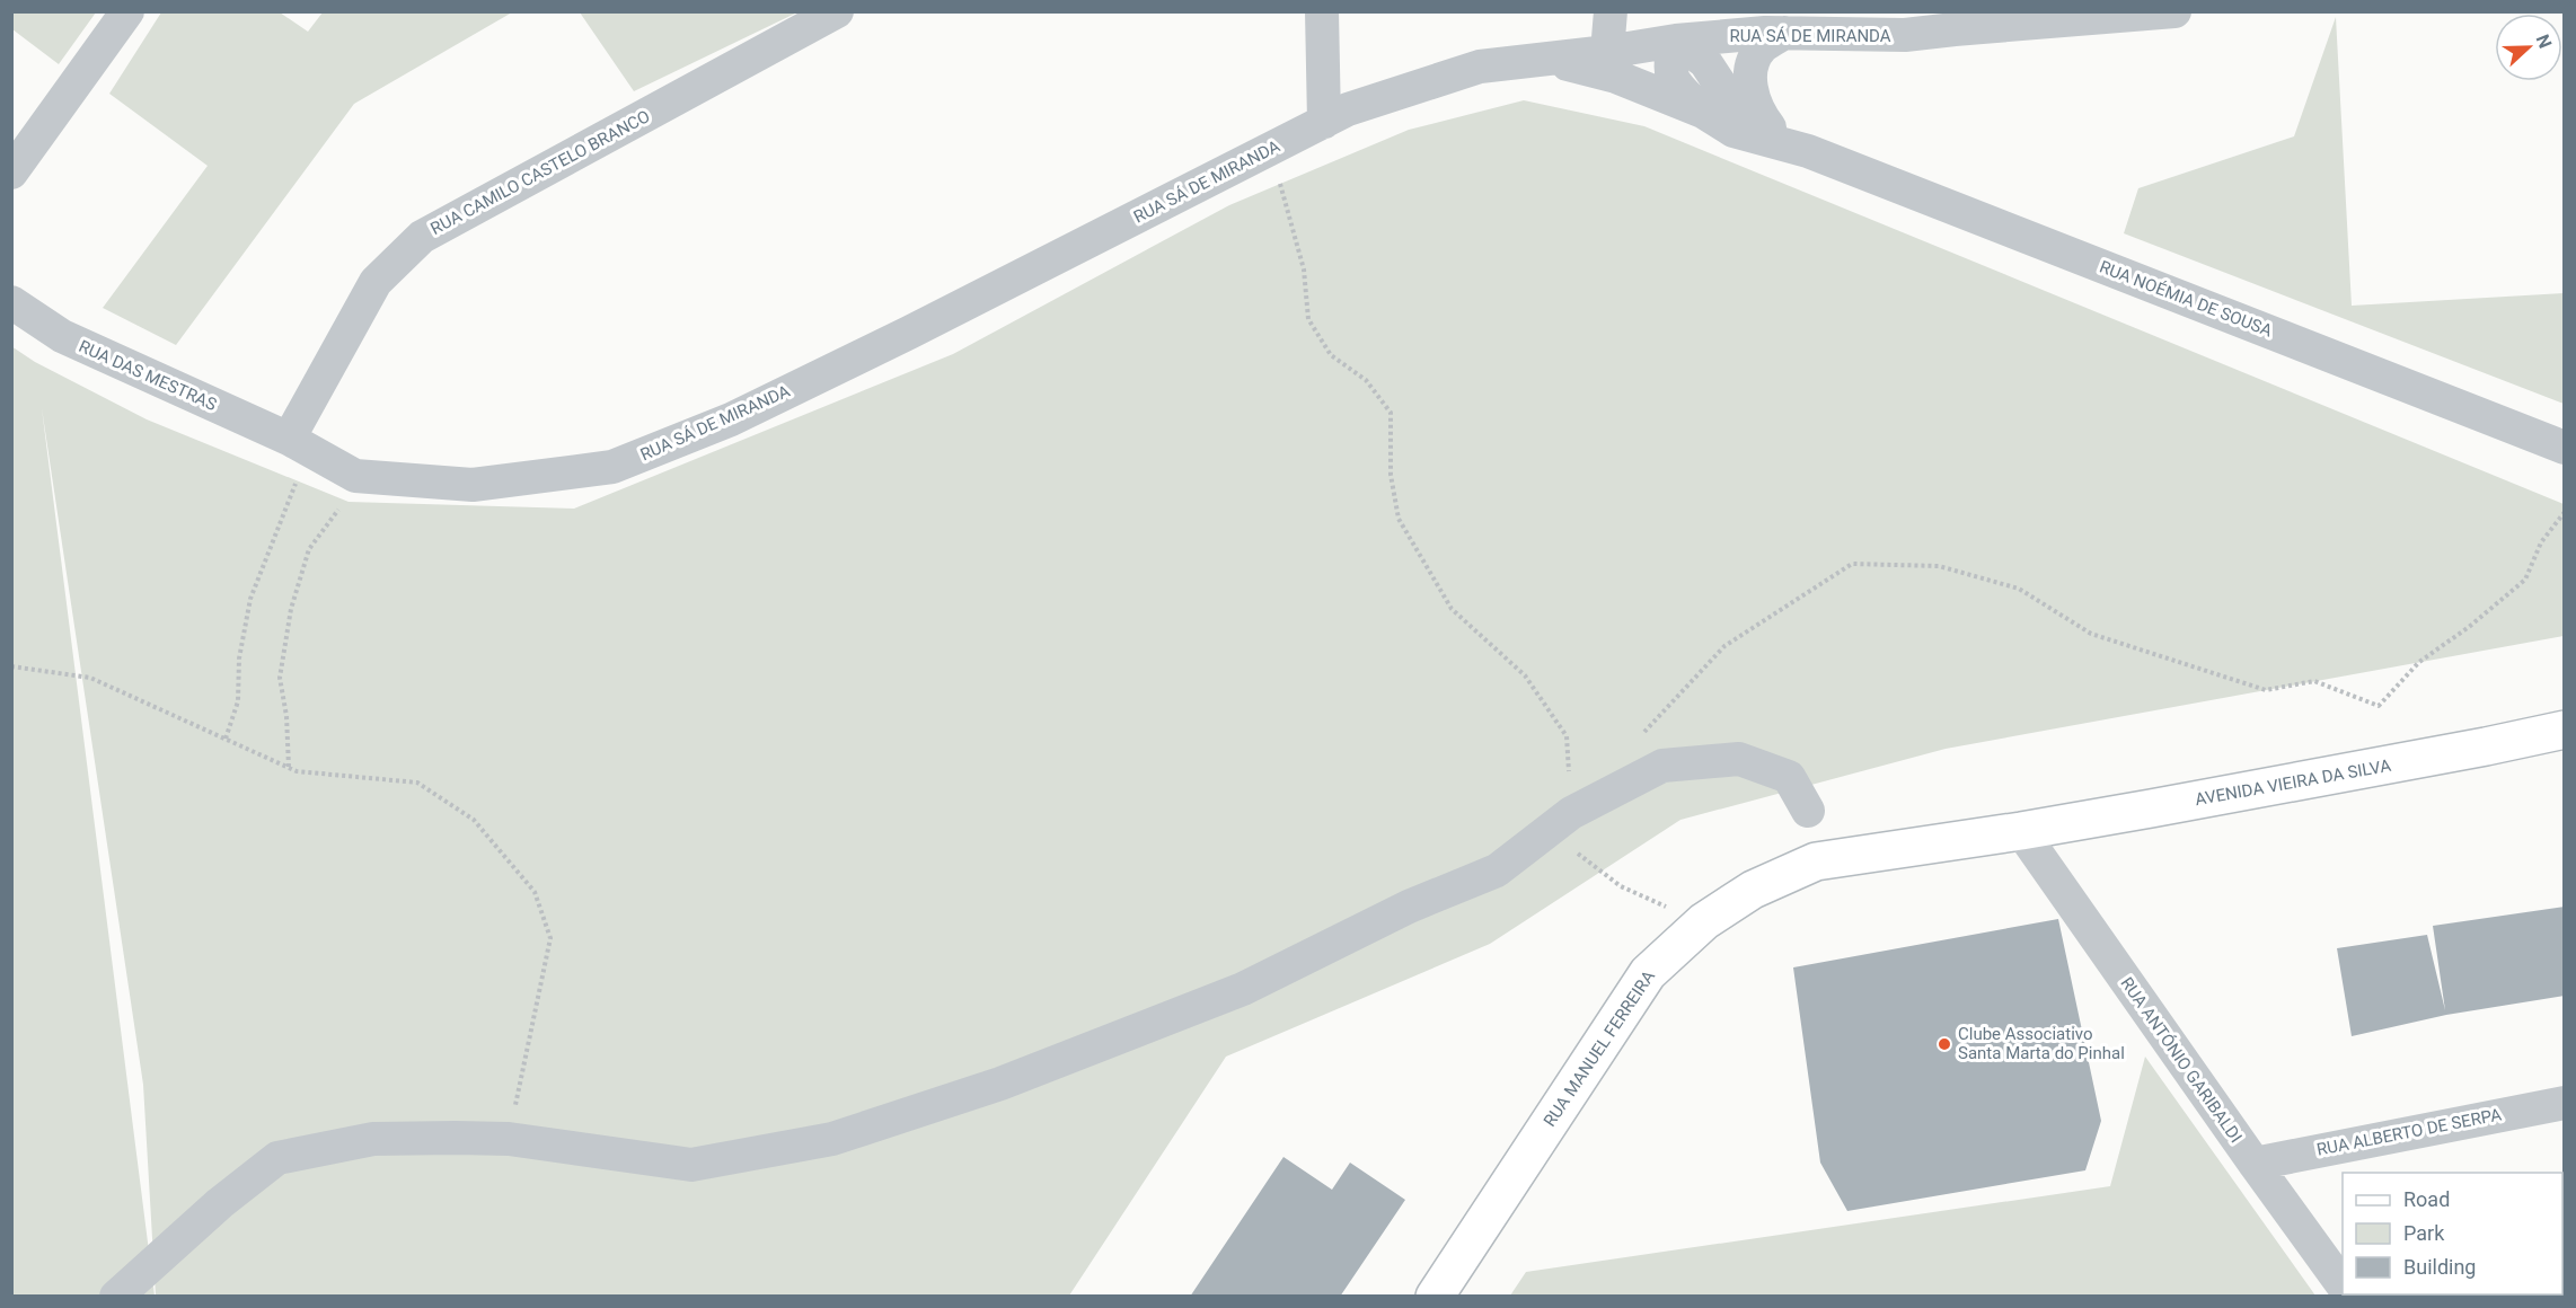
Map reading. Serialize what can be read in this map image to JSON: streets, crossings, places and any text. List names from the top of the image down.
{
  "streets": {
    "street": [
      "RUA SÁ DE MIRANDA",
      "RUA CAMILO CASTELO BRANCO",
      "RUA NOÉMIA DE SOUSA",
      "RUA DAS MESTRAS",
      "AVENIDA VIEIRA DA SILVA",
      "RUA MANUEL FERREIRA",
      "RUA ANTÓNIO GARIBALDI",
      "RUA ALBERTO DE SERPA"
    ]
  },
  "crossings": [
    ["RUA SÁ DE MIRANDA", "RUA CAMILO CASTELO BRANCO"],
    ["RUA SÁ DE MIRANDA", "RUA NOÉMIA DE SOUSA"],
    ["RUA SÁ DE MIRANDA", "RUA DAS MESTRAS"],
    ["RUA CAMILO CASTELO BRANCO", "RUA DAS MESTRAS"],
    ["AVENIDA VIEIRA DA SILVA", "RUA MANUEL FERREIRA"],
    ["AVENIDA VIEIRA DA SILVA", "RUA ANTÓNIO GARIBALDI"],
    ["RUA MANUEL FERREIRA", "RUA ANTÓNIO GARIBALDI"],
    ["RUA ANTÓNIO GARIBALDI", "RUA ALBERTO DE SERPA"]
  ],
  "places": ["Clube Associativo Santa Marta do Pinhal"],
  "legend": ["Road", "Park", "Building"],
  "north": "right"
}
